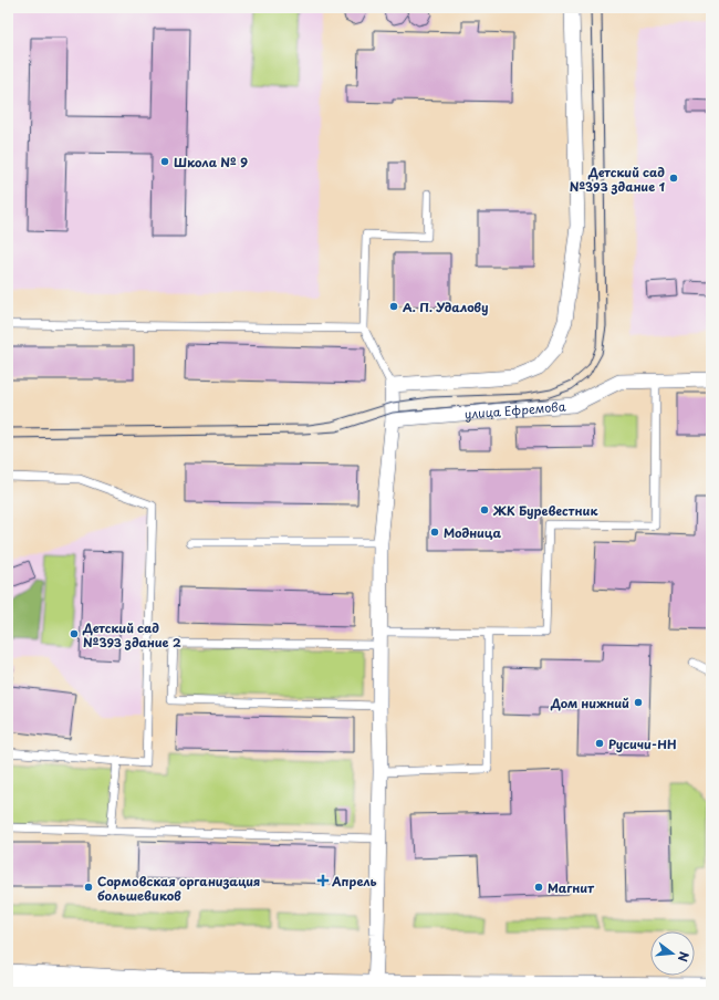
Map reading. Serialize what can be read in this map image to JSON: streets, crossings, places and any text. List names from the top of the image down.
{
  "streets": {
    "street": ["улица Ефремова"]
  },
  "places": {
    "other": [
      "Школа № 9",
      "Детский сад №393 здание 1",
      "А. П. Удалову",
      "ЖК Буревестник",
      "Модница",
      "Детский сад №393 здание 2",
      "Дом нижний",
      "Русичи-НН",
      "Сормовская организация большевиков",
      "Магнит"
    ],
    "health": ["Апрель"]
  },
  "north": "right"
}
